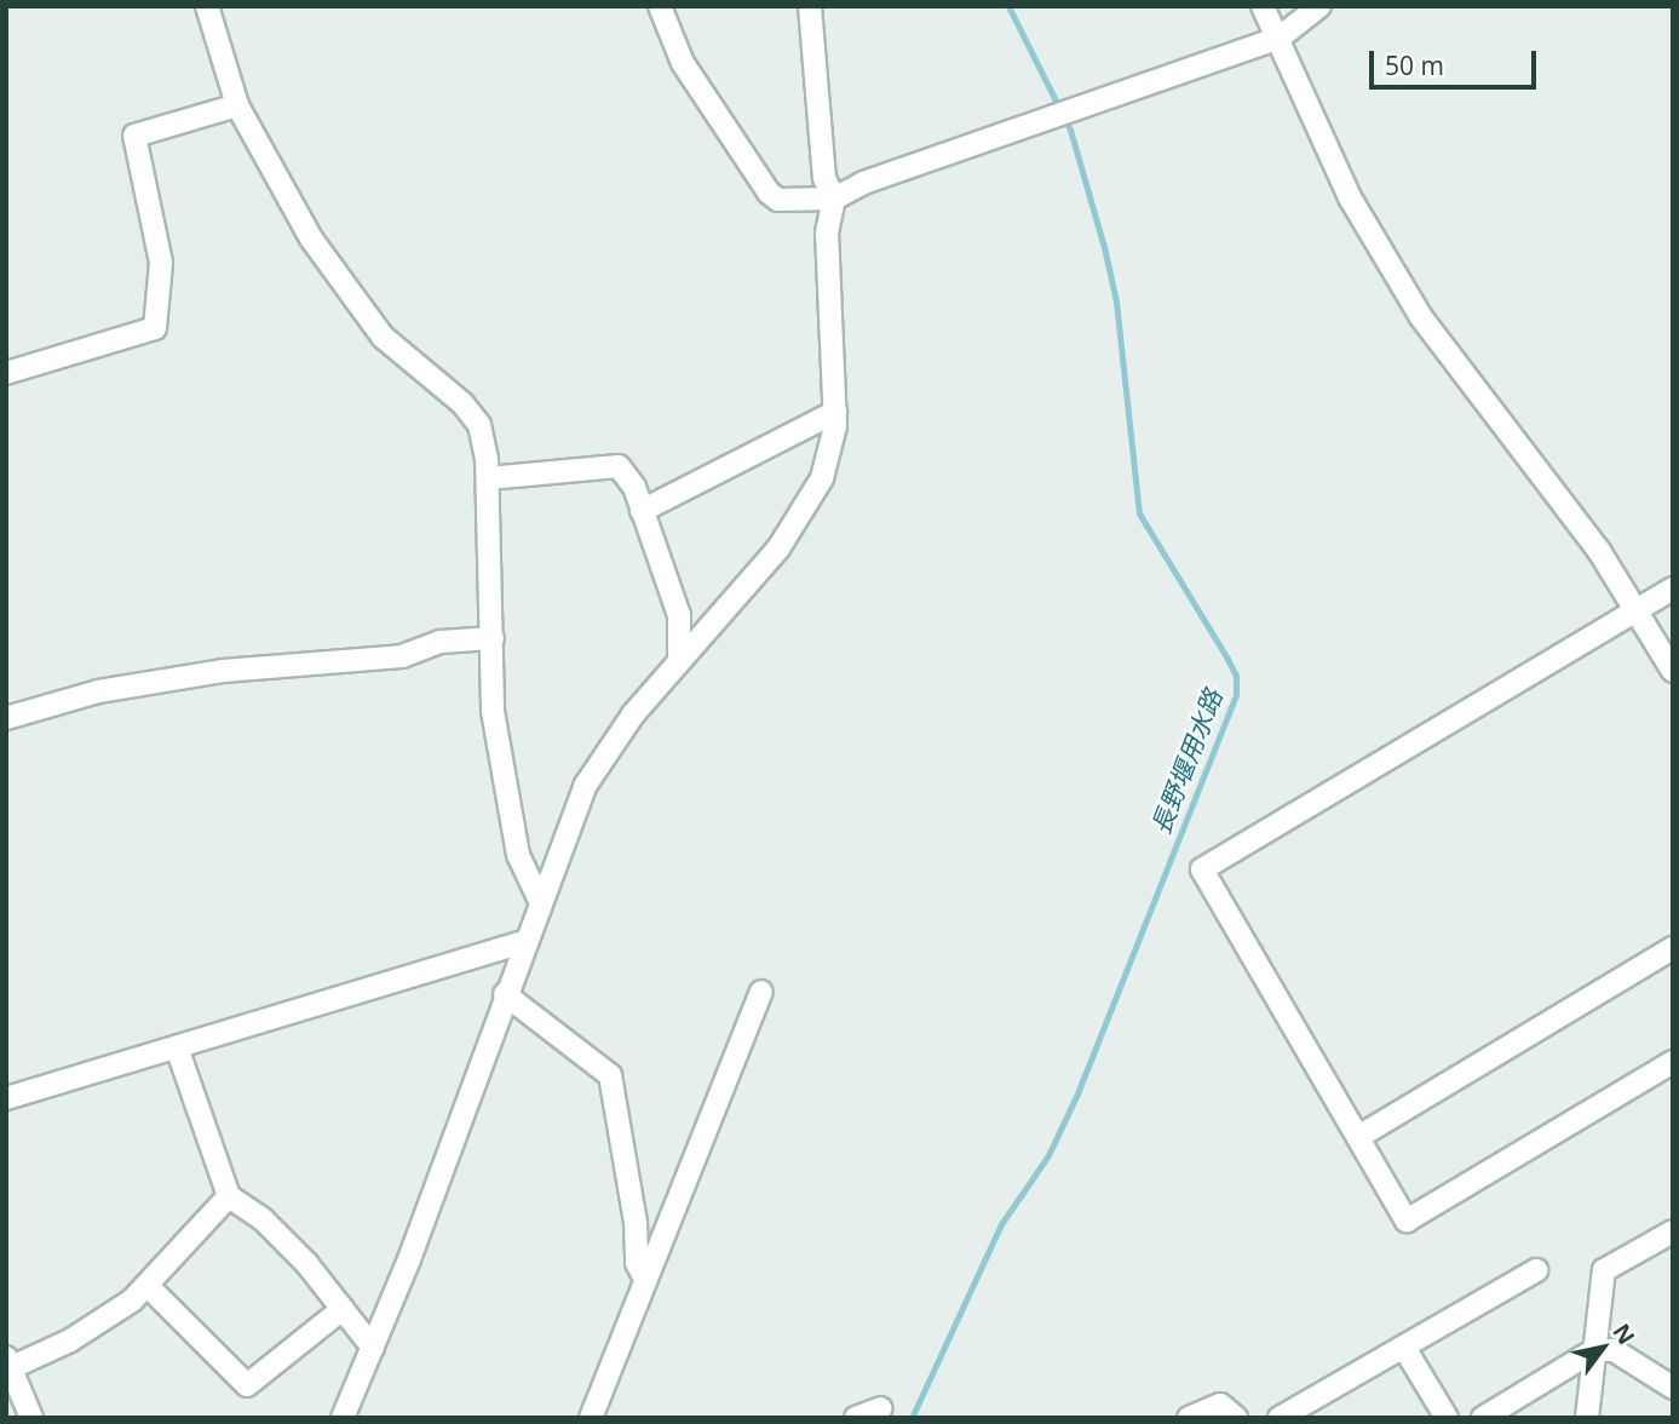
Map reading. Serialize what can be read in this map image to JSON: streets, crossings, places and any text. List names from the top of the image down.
{
  "water": ["長野堰用水路"],
  "scale_bar": "50 m",
  "north": "top right"
}
